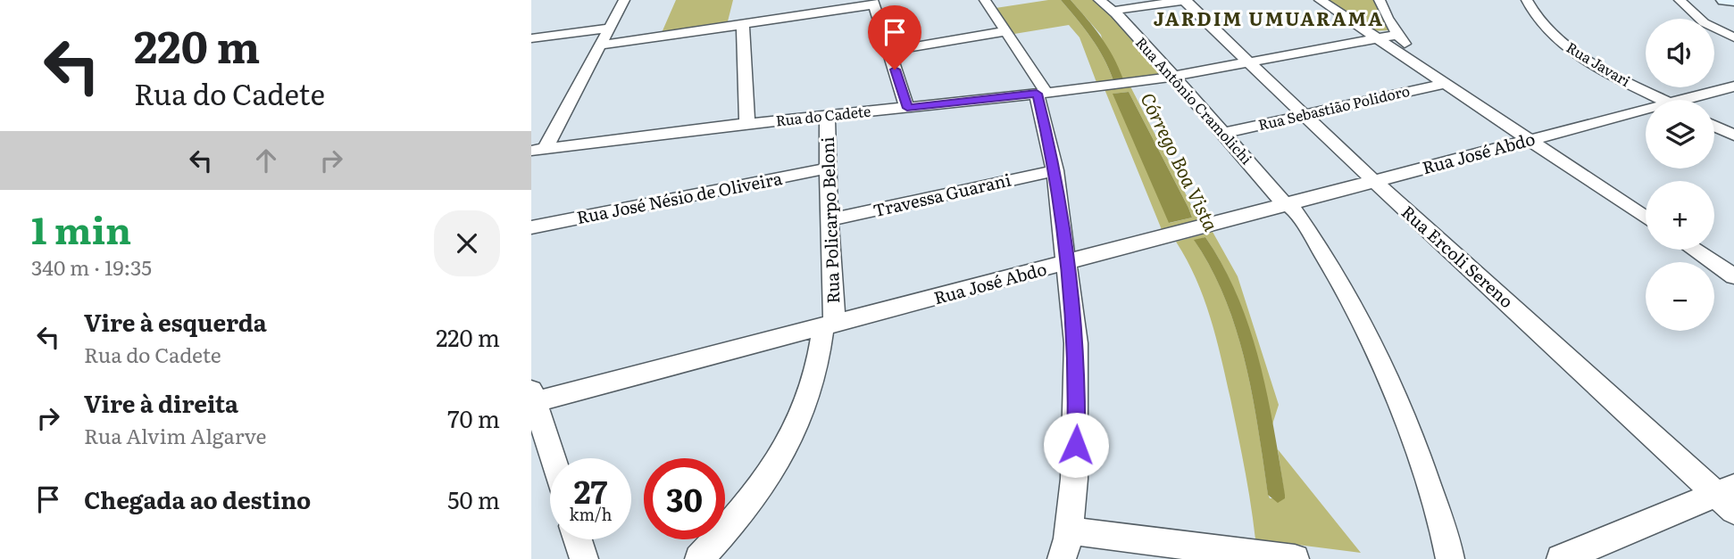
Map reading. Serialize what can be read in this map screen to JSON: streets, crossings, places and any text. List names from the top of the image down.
{
  "streets": {
    "street": [
      "Rua Javari",
      "Rua Antônio Cramolichi",
      "Rua Sebastião Polidoro",
      "Rua do Cadete",
      "Rua José Abdo",
      "Travessa Guarani",
      "Rua José Nésio de Oliveira",
      "Rua Policarpo Beloni",
      "Rua Ercoli Sereno"
    ]
  },
  "crossings": [
    ["Rua Antônio Cramolichi", "Rua Sebastião Polidoro"],
    ["Rua Antônio Cramolichi", "Rua José Abdo"],
    ["Rua Sebastião Polidoro", "Rua Ercoli Sereno"],
    ["Rua do Cadete", "Rua Policarpo Beloni"],
    ["Rua José Abdo", "Rua Policarpo Beloni"],
    ["Rua José Abdo", "Rua Ercoli Sereno"],
    ["Travessa Guarani", "Rua Policarpo Beloni"],
    ["Rua José Nésio de Oliveira", "Rua Policarpo Beloni"]
  ],
  "districts": ["JARDIM UMUARAMA"],
  "water": ["Córrego Boa Vista"],
  "page": {
    "turn": ["220 m", "Rua do Cadete"],
    "map_buttons": ["+", "−"],
    "heading": ["1 min", "340 m · 19:35"],
    "list": [
      {
        "name": "Vire à esquerda",
        "note": "Rua do Cadete",
        "value": "220 m"
      },
      {
        "name": "Vire à direita",
        "note": "Rua Alvim Algarve",
        "value": "70 m"
      },
      {
        "name": "Chegada ao destino",
        "value": "50 m"
      }
    ],
    "speed": "27 km/h",
    "limit": "30"
  }
}
